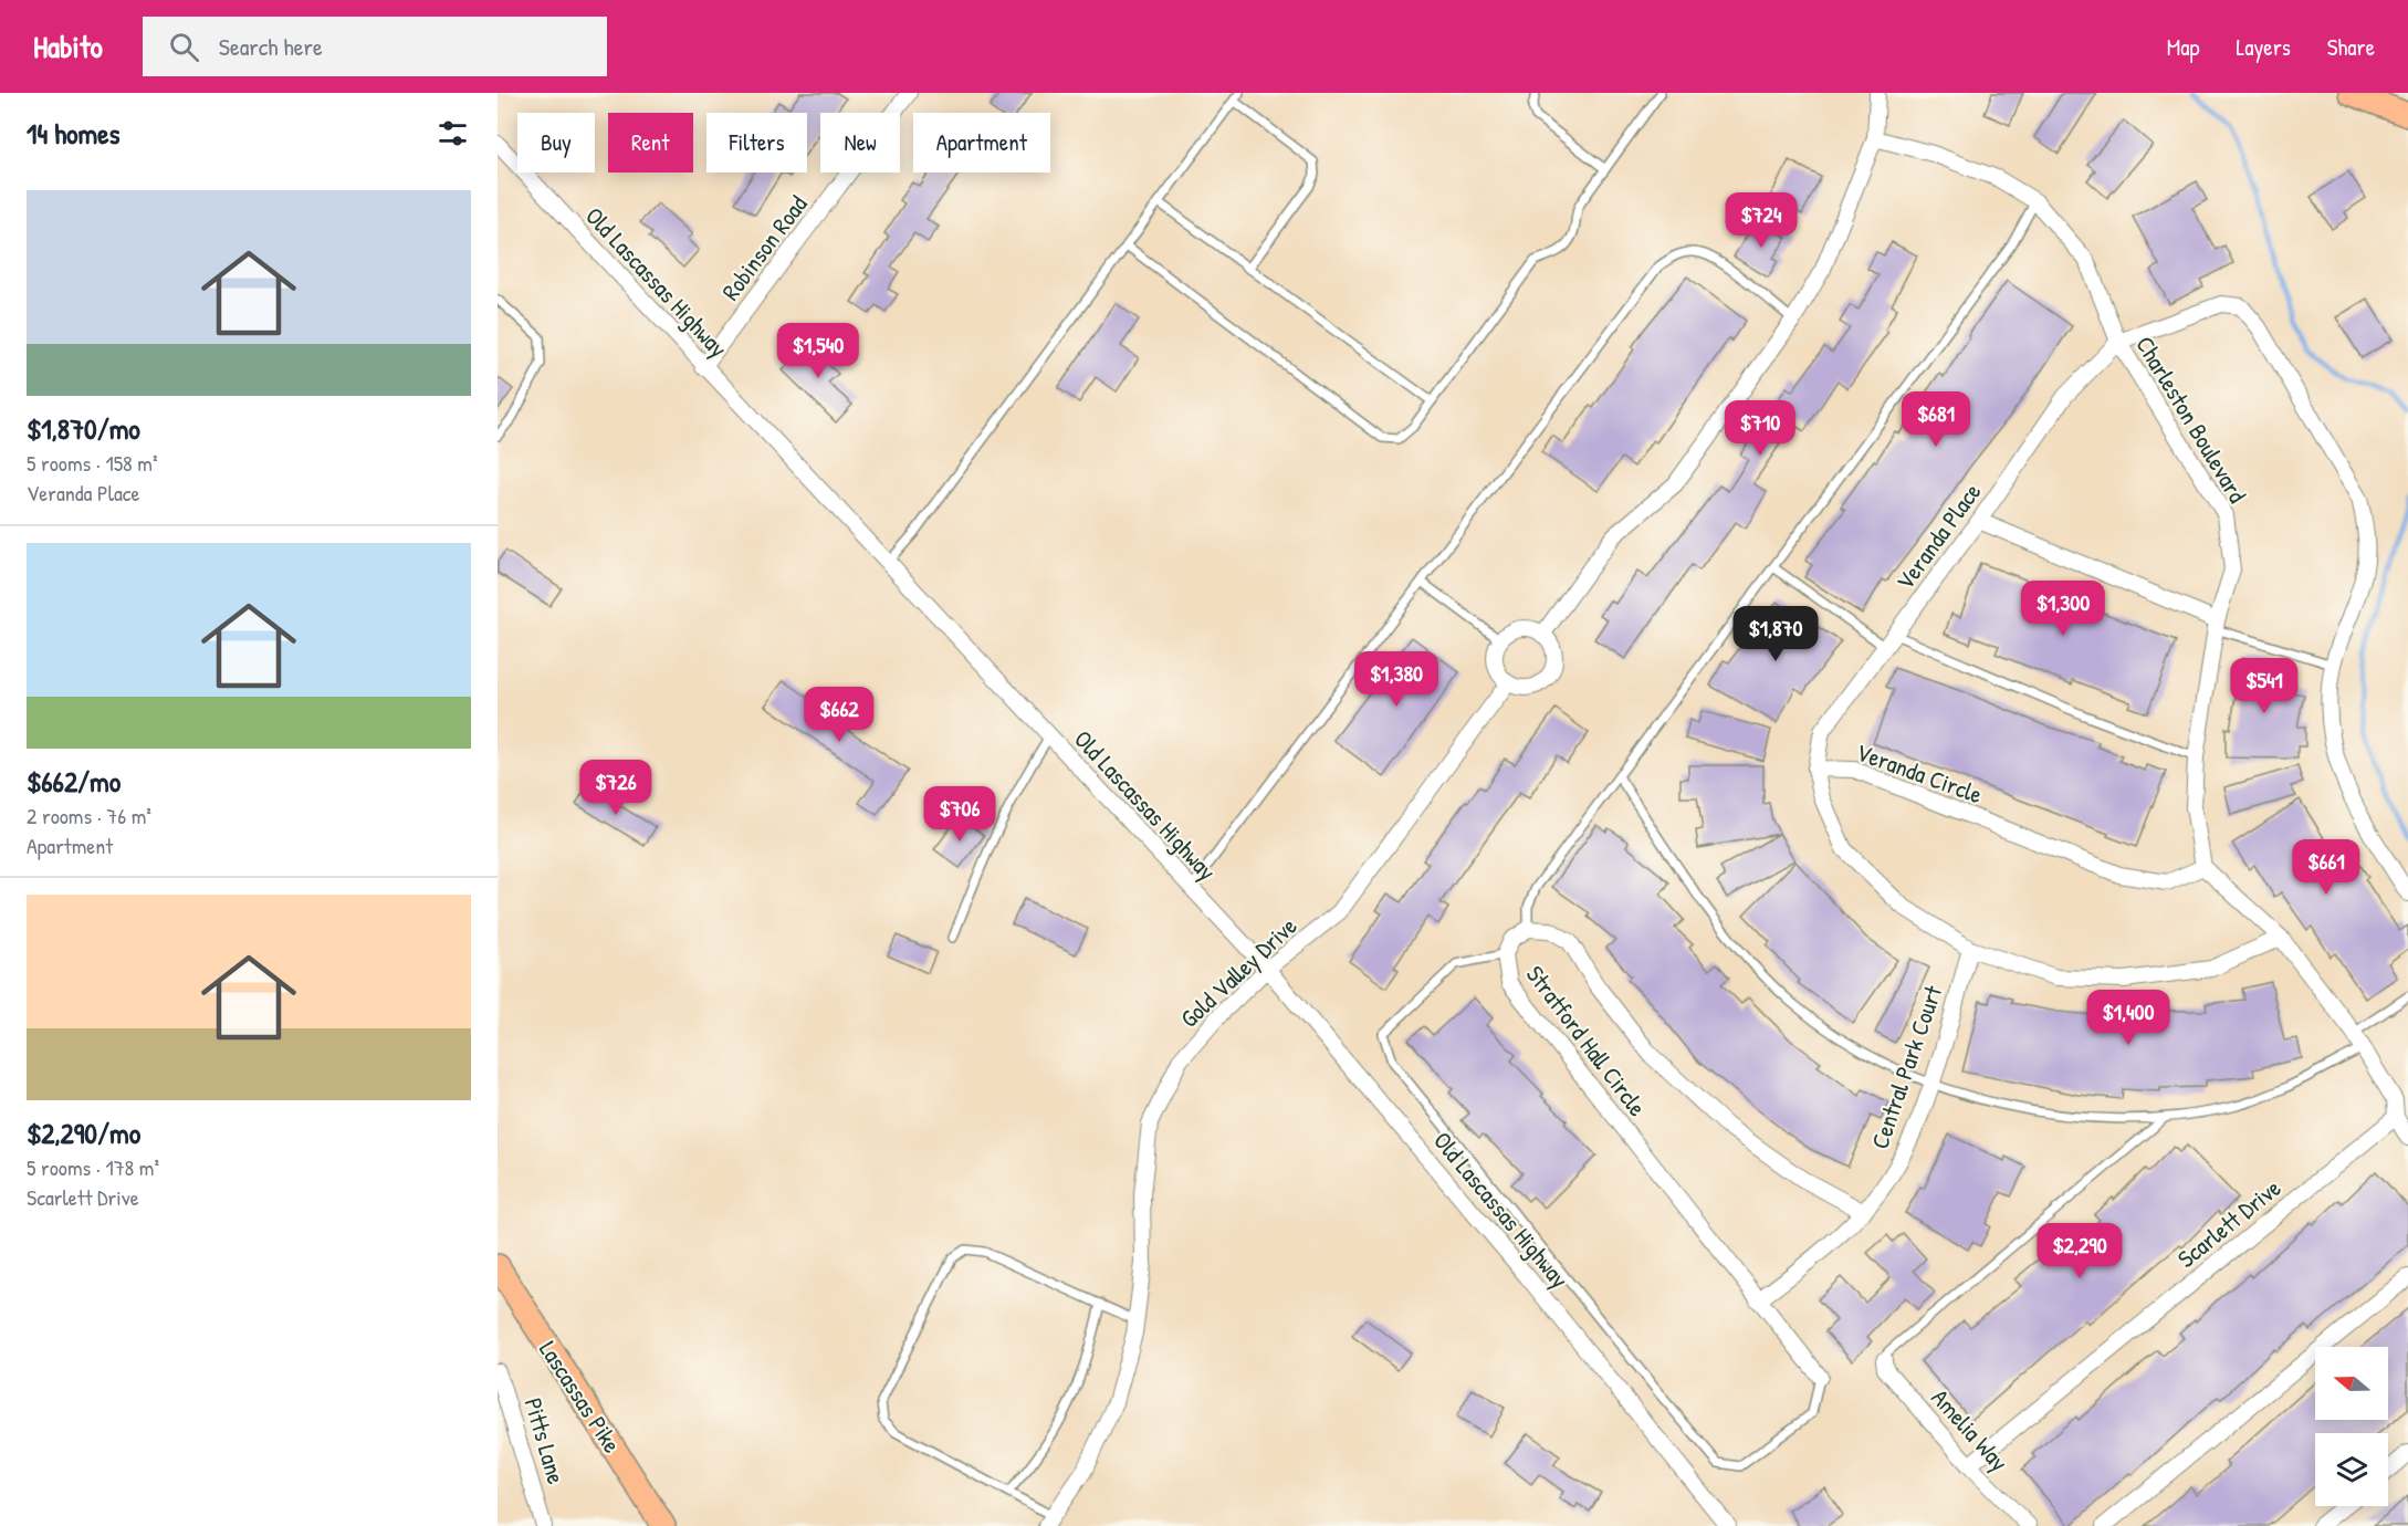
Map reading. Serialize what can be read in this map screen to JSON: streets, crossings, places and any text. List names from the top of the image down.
{
  "streets": {
    "main road": ["Lascassas Pike"],
    "street": [
      "Robinson Road",
      "Old Lascassas Highway",
      "Charleston Boulevard",
      "Veranda Place",
      "Veranda Circle",
      "Gold Valley Drive",
      "Stratford Hall Circle",
      "Central Park Court",
      "Scarlett Drive",
      "Amelia Way",
      "Pitts Lane"
    ]
  },
  "crossings": [
    ["Robinson Road", "Old Lascassas Highway"],
    ["Old Lascassas Highway", "Gold Valley Drive"],
    ["Charleston Boulevard", "Veranda Place"],
    ["Charleston Boulevard", "Veranda Circle"],
    ["Veranda Place", "Veranda Circle"],
    ["Veranda Circle", "Central Park Court"],
    ["Stratford Hall Circle", "Central Park Court"],
    ["Scarlett Drive", "Amelia Way"]
  ],
  "north": "left",
  "page": {
    "header": "Habito",
    "search": "Search here",
    "nav": ["Map", "Layers", "Share"],
    "heading": "14 homes",
    "chip": [
      "Buy",
      "Rent",
      "Filters",
      "New",
      "Apartment"
    ],
    "list": [
      {
        "name": "$1,870/mo",
        "note": "5 rooms · 158 m² · Veranda Place"
      },
      {
        "name": "$662/mo",
        "note": "2 rooms · 76 m² · Apartment"
      },
      {
        "name": "$2,290/mo",
        "note": "5 rooms · 178 m² · Scarlett Drive"
      }
    ],
    "price": [
      "$724",
      "$1,540",
      "$681",
      "$710",
      "$1,300",
      "$1,870",
      "$1,380",
      "$541",
      "$662",
      "$726",
      "$706",
      "$661",
      "$1,400",
      "$2,290"
    ]
  }
}
